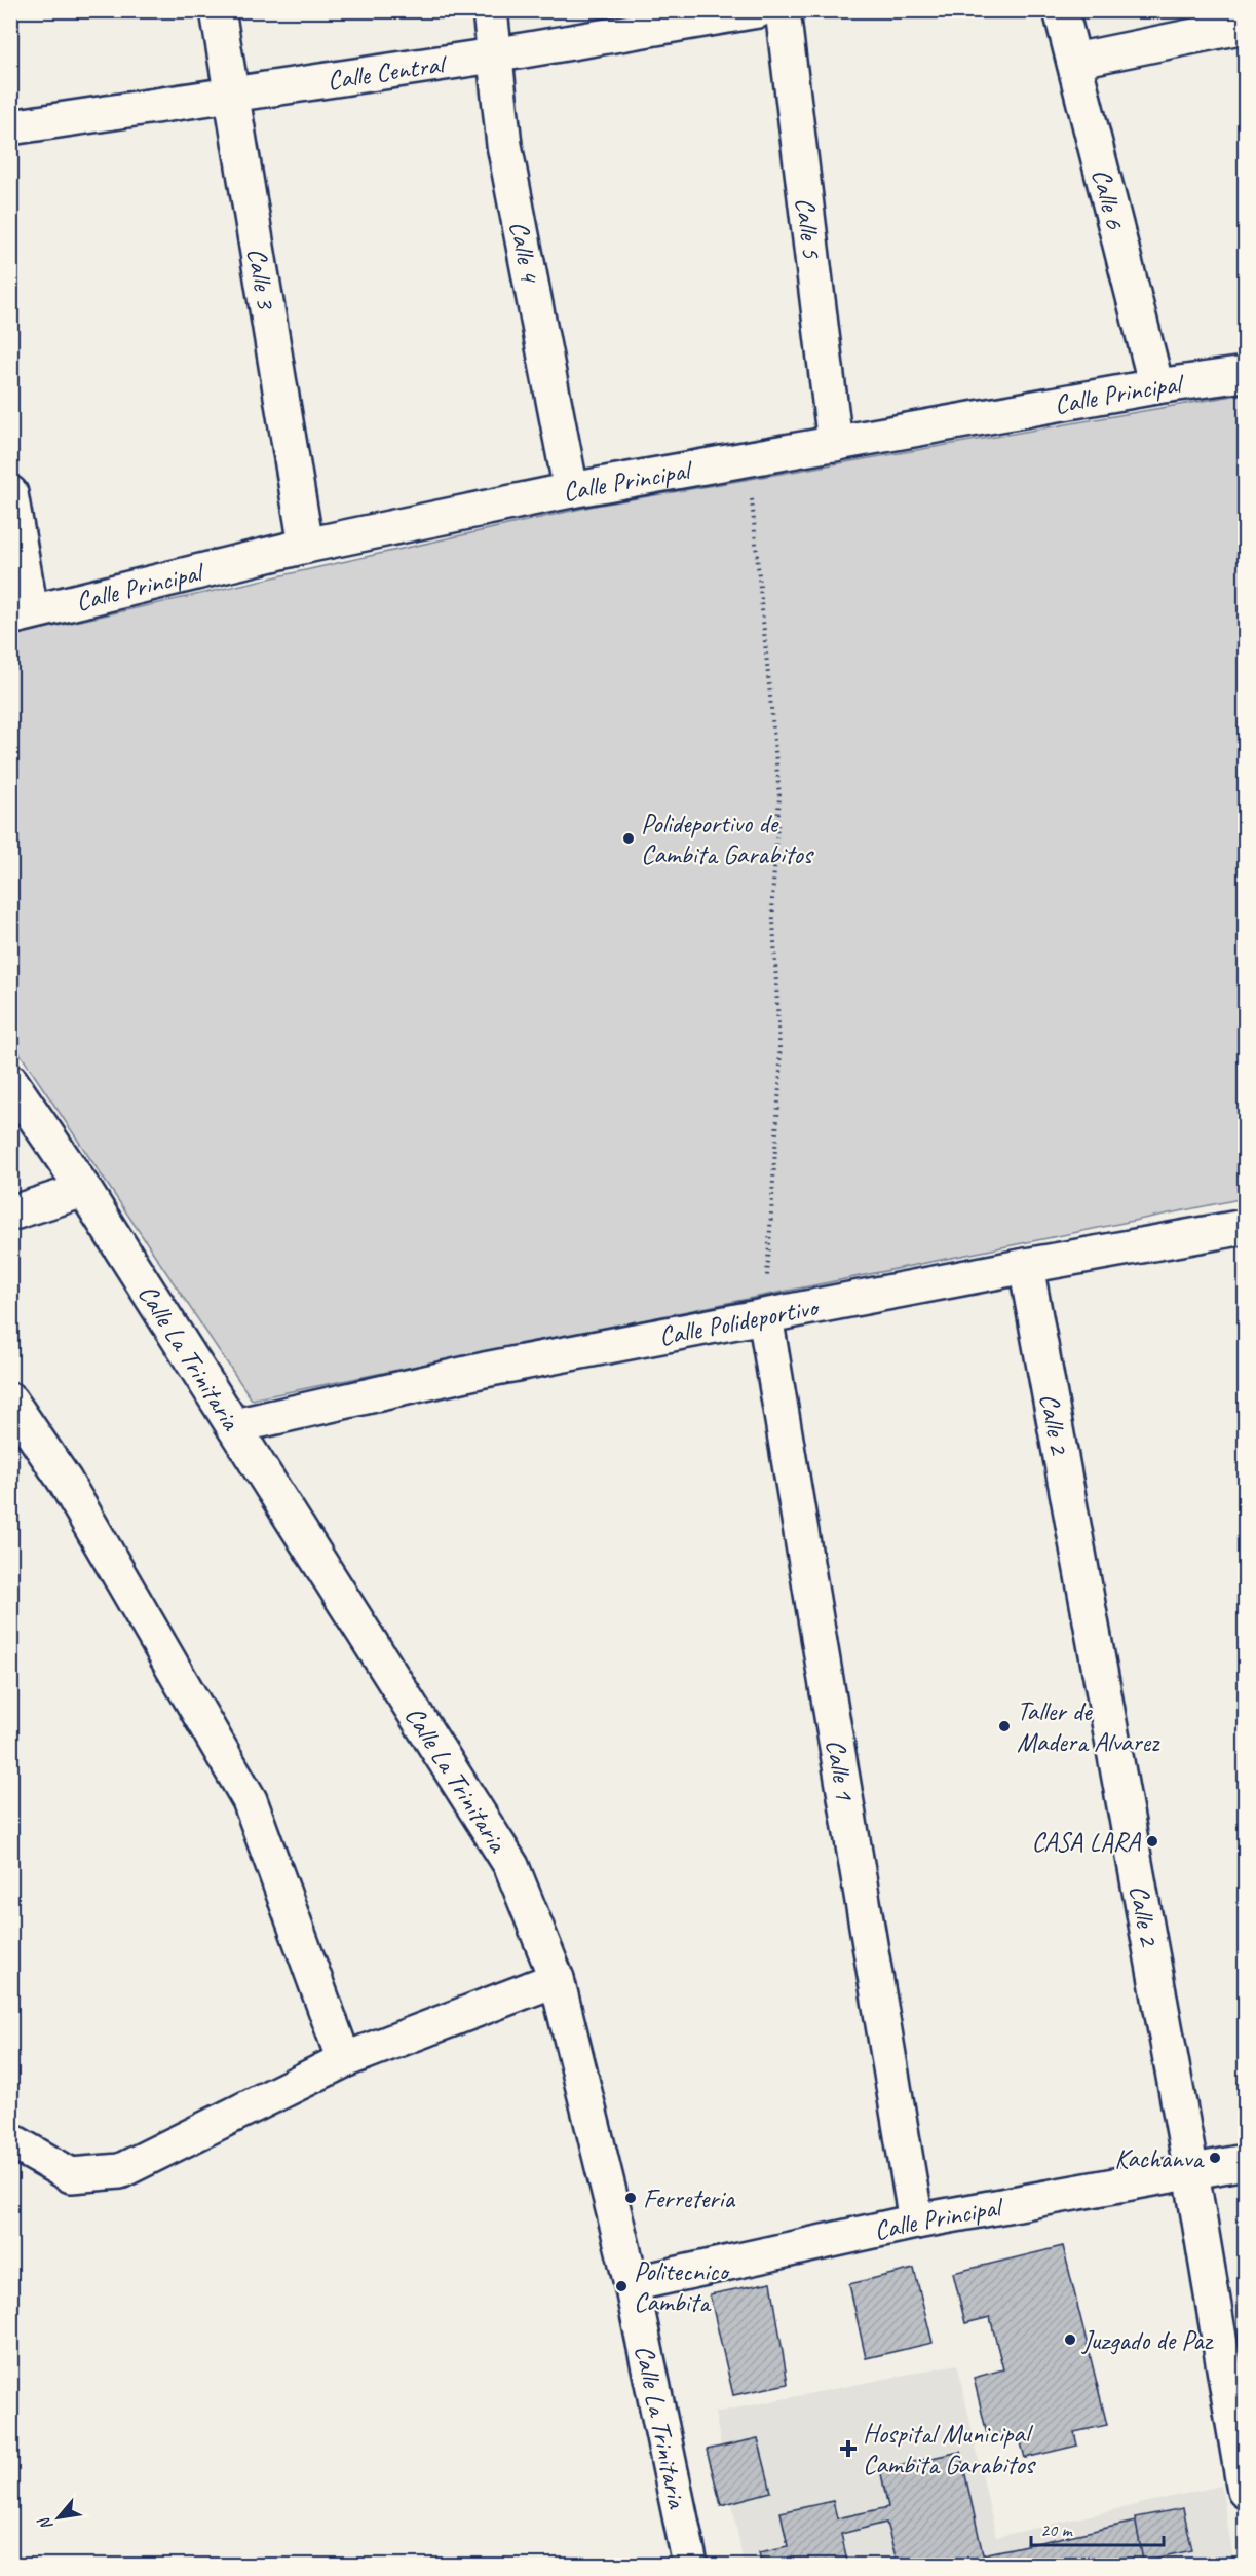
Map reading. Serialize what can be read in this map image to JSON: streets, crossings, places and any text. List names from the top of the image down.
{
  "streets": {
    "street": [
      "Calle Central",
      "Calle 6",
      "Calle 5",
      "Calle 4",
      "Calle 3",
      "Calle Principal",
      "Calle Polideportivo",
      "Calle La Trinitaria",
      "Calle 2",
      "Calle 1"
    ]
  },
  "crossings": [
    ["Calle Central", "Calle 4"],
    ["Calle Central", "Calle 3"],
    ["Calle 6", "Calle Principal"],
    ["Calle 5", "Calle Principal"],
    ["Calle 4", "Calle Principal"],
    ["Calle 3", "Calle Principal"],
    ["Calle Principal", "Calle La Trinitaria"],
    ["Calle Principal", "Calle 2"],
    ["Calle Principal", "Calle 1"],
    ["Calle Polideportivo", "Calle La Trinitaria"],
    ["Calle Polideportivo", "Calle 2"],
    ["Calle Polideportivo", "Calle 1"]
  ],
  "places": {
    "other": [
      "Polideportivo de Cambita Garabitos",
      "Taller de Madera Alvarez",
      "CASA LARA",
      "Kachanva",
      "Ferreteria",
      "Politecnico Cambita",
      "Juzgado de Paz"
    ],
    "health": ["Hospital Municipal Cambita Garabitos"]
  },
  "scale_bar": "20 m",
  "north": "bottom left"
}
